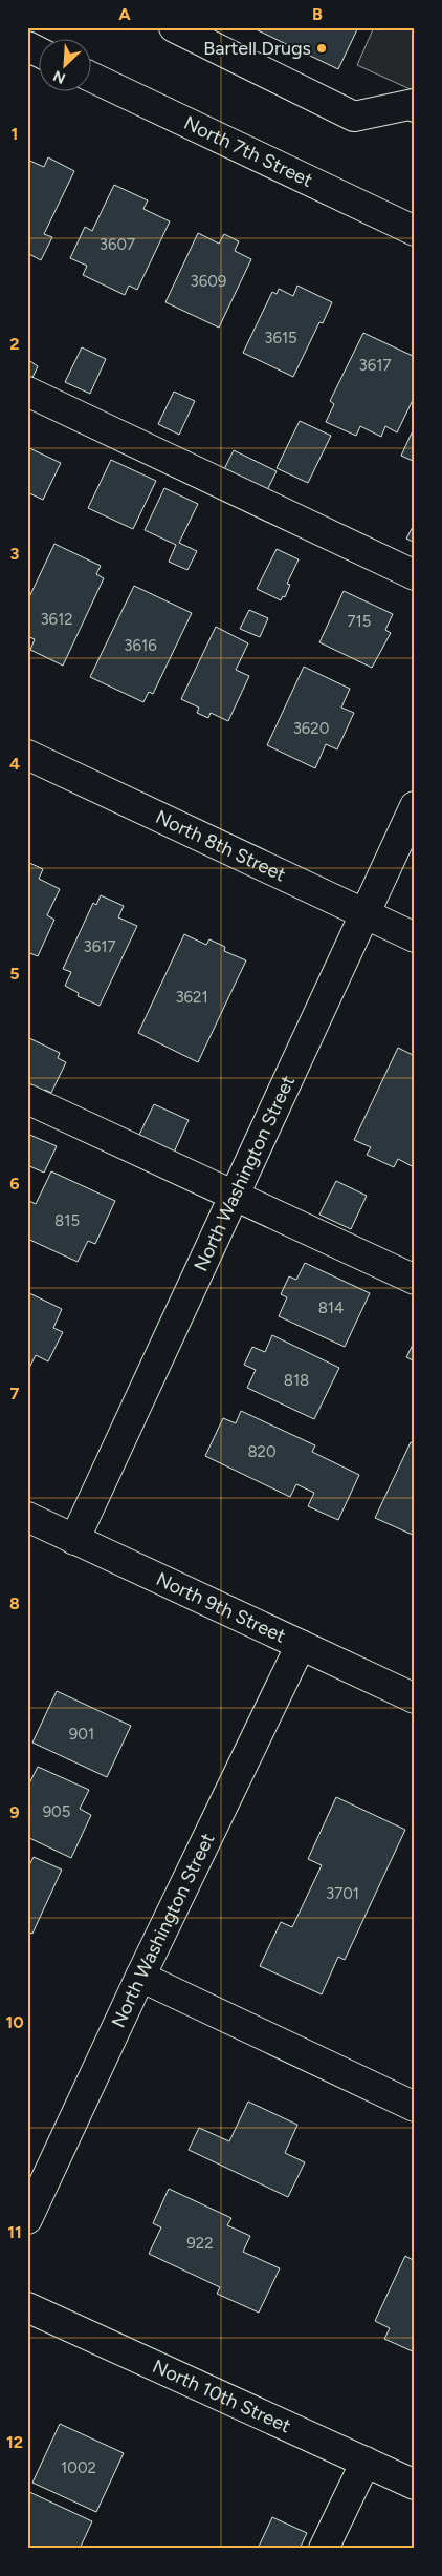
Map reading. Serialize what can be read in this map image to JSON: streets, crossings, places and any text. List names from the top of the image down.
{
  "streets": {
    "street": [
      "North 7th Street",
      "North 8th Street",
      "North Washington Street",
      "North 9th Street",
      "North 10th Street"
    ]
  },
  "crossings": [
    ["North 8th Street", "North Washington Street"],
    ["North Washington Street", "North 9th Street"]
  ],
  "places": ["Bartell Drugs"],
  "house_numbers": [
    "3607",
    "3609",
    "3615",
    "3617",
    "3612",
    "715",
    "3616",
    "3620",
    "3617",
    "3621",
    "815",
    "814",
    "818",
    "820",
    "901",
    "905",
    "3701",
    "922",
    "1002"
  ],
  "north": "bottom left",
  "grid": {
    "columns": ["A", "B"],
    "rows": [
      "1",
      "2",
      "3",
      "4",
      "5",
      "6",
      "7",
      "8",
      "9",
      "10",
      "11",
      "12"
    ]
  }
}
